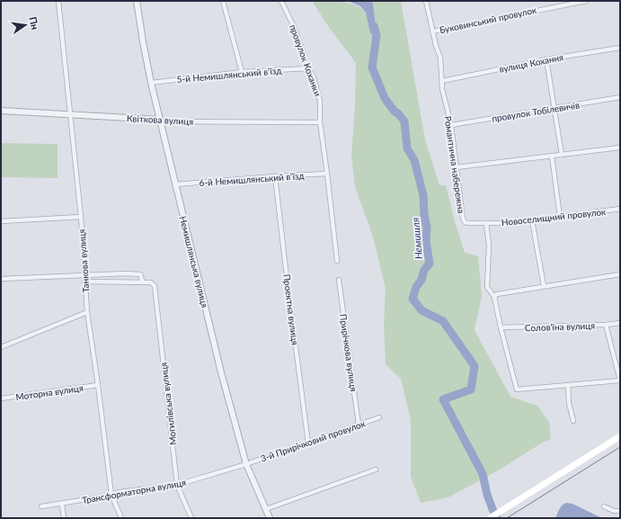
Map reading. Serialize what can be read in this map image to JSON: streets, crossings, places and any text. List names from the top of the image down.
{
  "streets": {
    "street": [
      "Буковинський провулок",
      "провулок Коханки",
      "вулиця Кохання",
      "5-й Немишлянський в’їзд",
      "провулок Тобілевичів",
      "Квіткова вулиця",
      "Романтична набережна",
      "6-й Немишлянський в’їзд",
      "Новоселищний провулок",
      "Танкова вулиця",
      "Немишлянська вулиця",
      "Проектна вулиця",
      "Солов'їна вулиця",
      "Прирічкова вулиця",
      "Моторна вулиця",
      "Могилівська вулиця",
      "3-й Прирічковий провулок",
      "Трансформаторна вулиця"
    ]
  },
  "crossings": [
    ["Буковинський провулок", "Романтична набережна"],
    ["провулок Коханки", "5-й Немишлянський в’їзд"],
    ["провулок Коханки", "Квіткова вулиця"],
    ["вулиця Кохання", "Романтична набережна"],
    ["5-й Немишлянський в’їзд", "Немишлянська вулиця"],
    ["провулок Тобілевичів", "Романтична набережна"],
    ["Квіткова вулиця", "Танкова вулиця"],
    ["Квіткова вулиця", "Немишлянська вулиця"],
    ["Романтична набережна", "Новоселищний провулок"],
    ["6-й Немишлянський в’їзд", "Немишлянська вулиця"],
    ["6-й Немишлянський в’їзд", "Проектна вулиця"],
    ["Танкова вулиця", "Моторна вулиця"],
    ["Танкова вулиця", "Трансформаторна вулиця"],
    ["Немишлянська вулиця", "3-й Прирічковий провулок"],
    ["Немишлянська вулиця", "Трансформаторна вулиця"],
    ["Проектна вулиця", "3-й Прирічковий провулок"],
    ["Прирічкова вулиця", "3-й Прирічковий провулок"],
    ["Могилівська вулиця", "Трансформаторна вулиця"],
    ["3-й Прирічковий провулок", "Трансформаторна вулиця"]
  ],
  "water": ["Немишля"],
  "north": "right"
}
